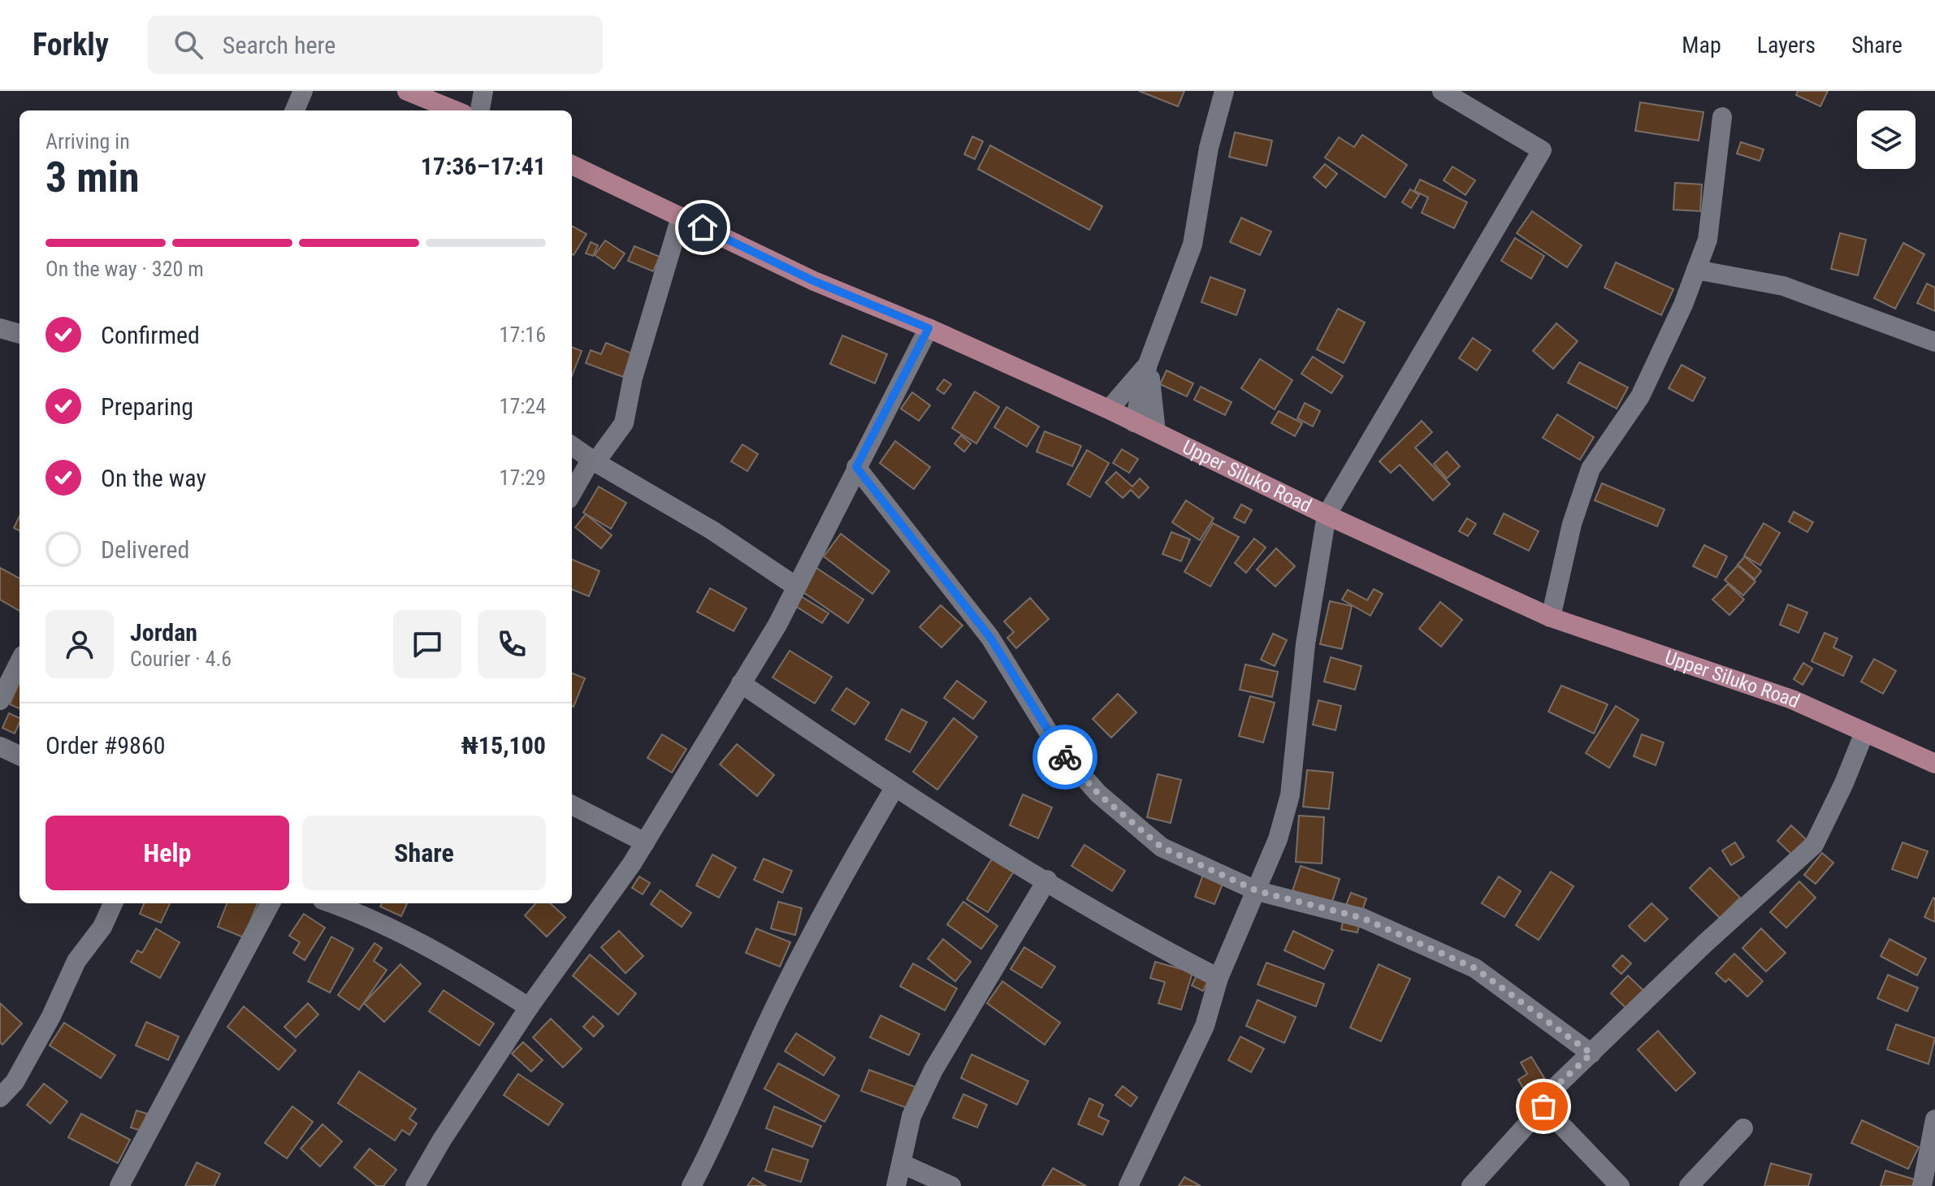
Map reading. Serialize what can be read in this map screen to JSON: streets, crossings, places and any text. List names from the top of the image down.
{
  "streets": {
    "main road": ["Upper Siluko Road"]
  },
  "page": {
    "header": "Forkly",
    "search": "Search here",
    "nav": ["Map", "Layers", "Share"],
    "heading": ["3 min", "Arriving in", "17:36–17:41"],
    "panel": [
      "Jordan",
      "Courier · 4.6",
      "Order #9860",
      "₦15,100"
    ],
    "bar": "On the way · 320 m",
    "list": [
      ["Confirmed", "17:16"],
      ["Preparing", "17:24"],
      ["On the way", "17:29"],
      "Delivered"
    ],
    "buttons": ["Help", "Share"]
  }
}
